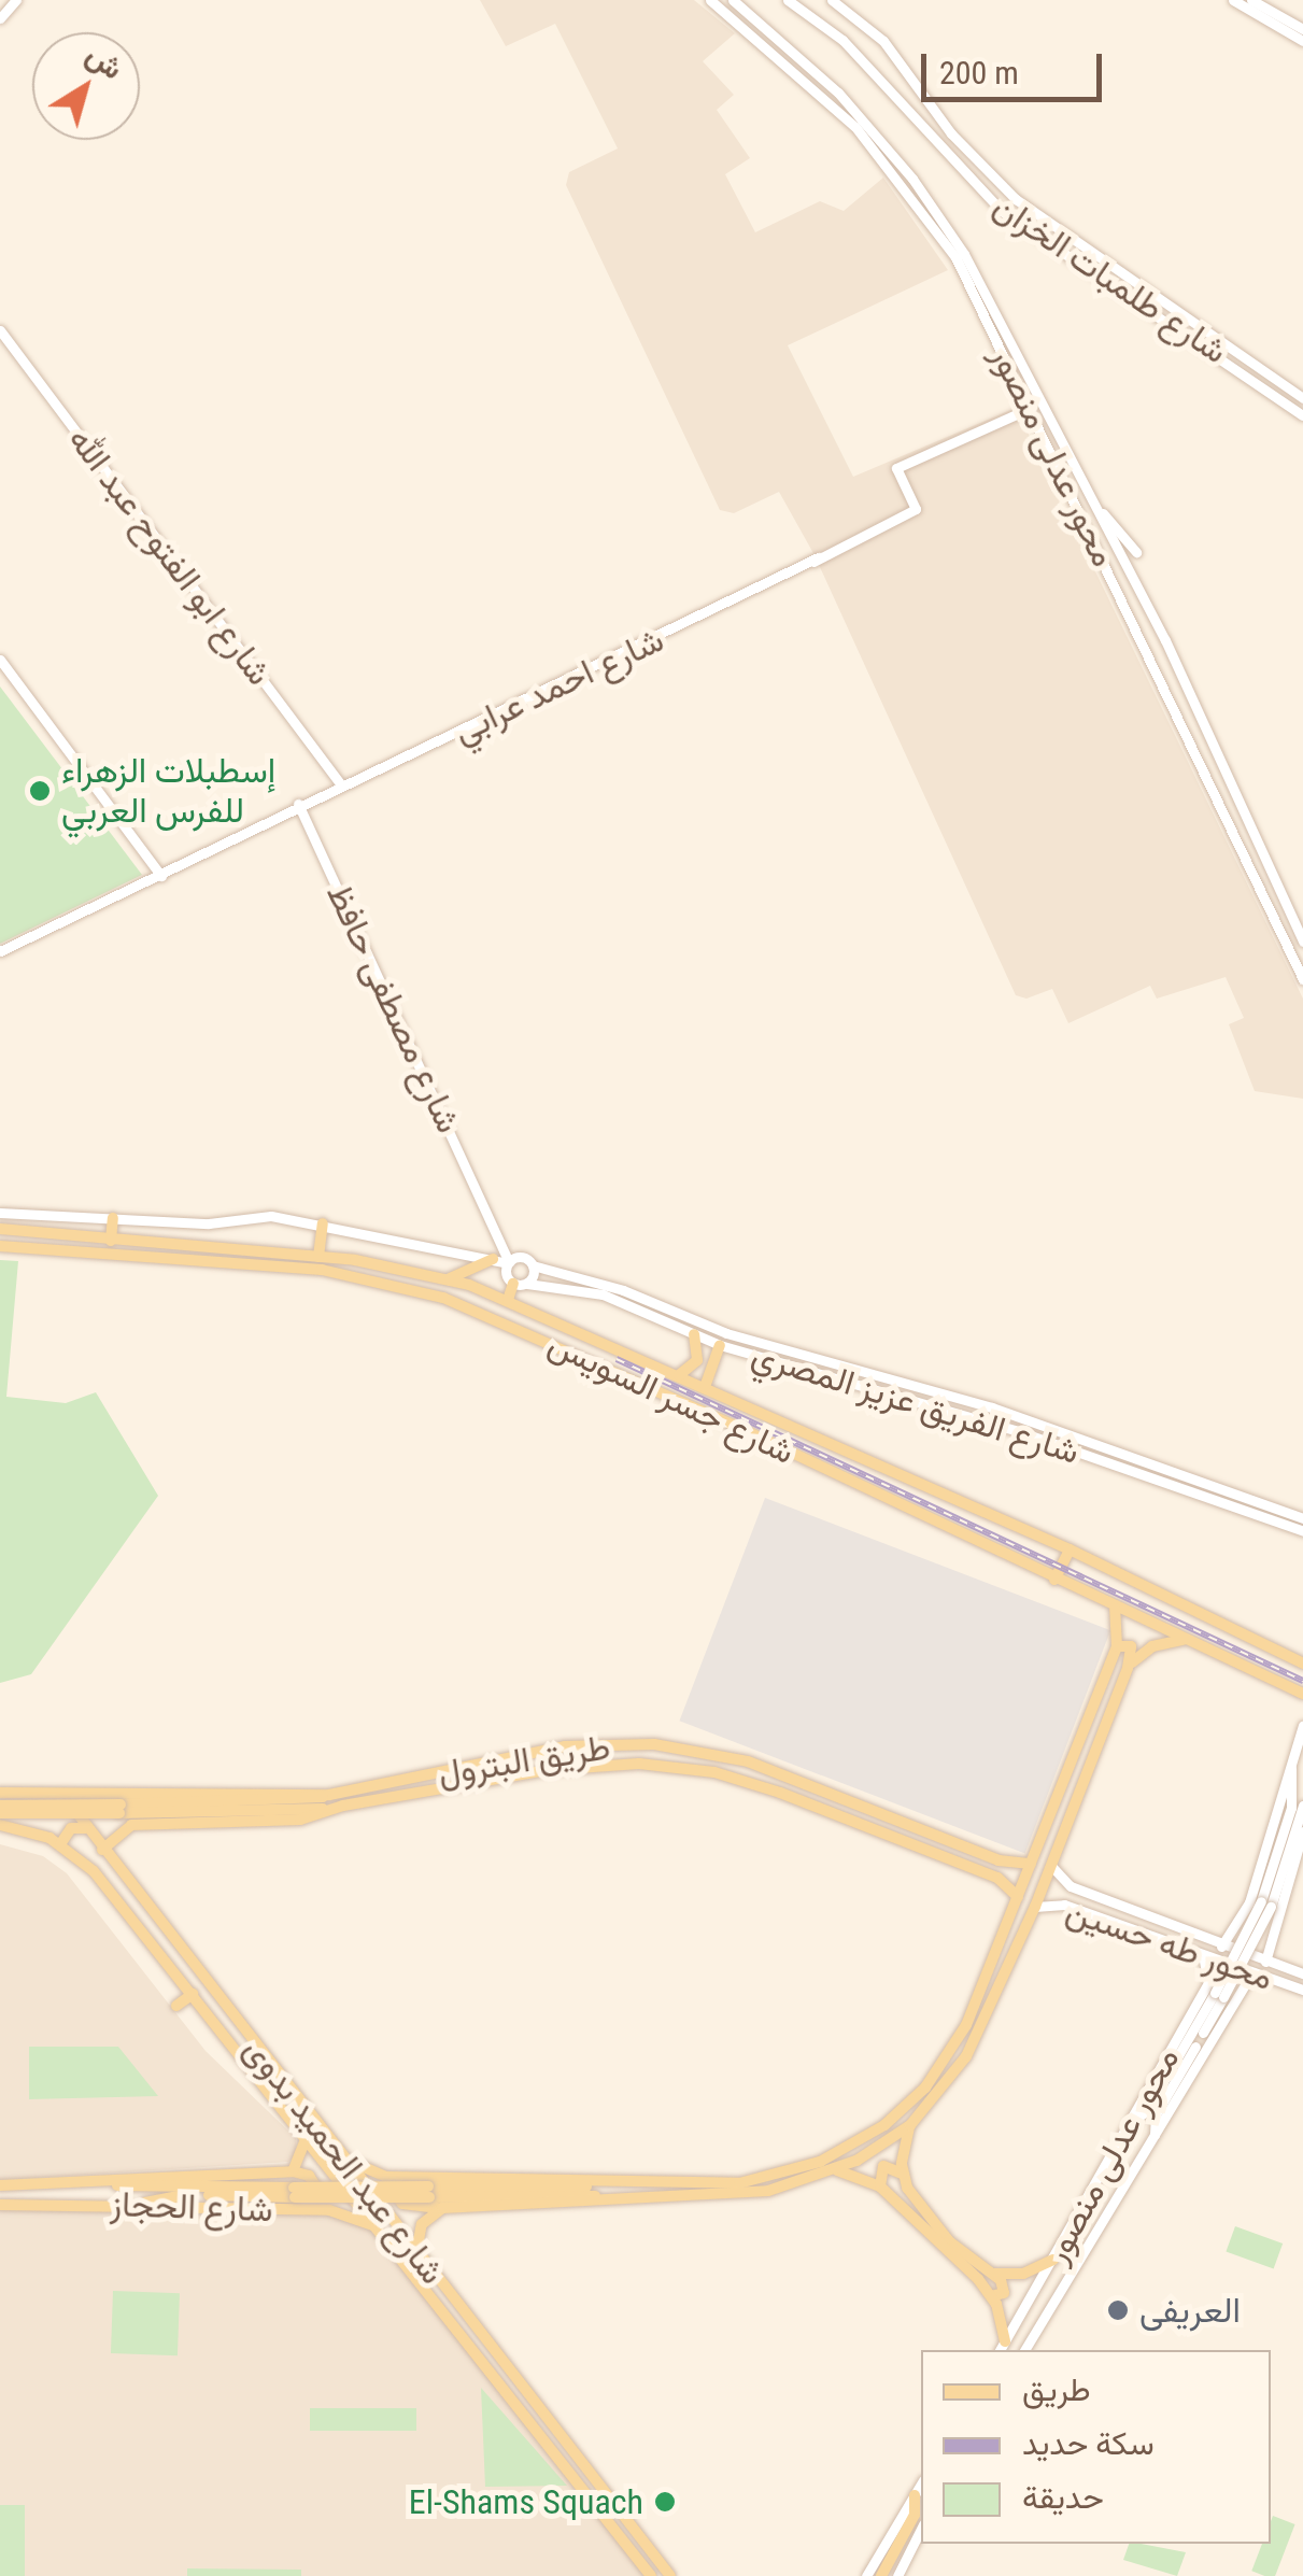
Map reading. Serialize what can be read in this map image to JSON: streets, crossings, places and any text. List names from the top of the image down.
{
  "streets": {
    "main road": [
      "شارع جسر السويس",
      "طريق البترول",
      "شارع عبد الحميد بدوى",
      "شارع الحجاز"
    ],
    "street": [
      "شارع طلمبات الخزان",
      "محور عدلى منصور",
      "شارع ابو الفتوح عبد الله",
      "شارع احمد عرابي",
      "شارع مصطفى حافظ",
      "شارع الفريق عزيز المصري",
      "محور طه حسين"
    ]
  },
  "crossings": [
    ["محور عدلى منصور", "شارع احمد عرابي"],
    ["محور عدلى منصور", "محور طه حسين"],
    ["شارع ابو الفتوح عبد الله", "شارع احمد عرابي"],
    ["شارع احمد عرابي", "شارع مصطفى حافظ"],
    ["شارع مصطفى حافظ", "شارع الفريق عزيز المصري"],
    ["طريق البترول", "شارع عبد الحميد بدوى"],
    ["شارع عبد الحميد بدوى", "شارع الحجاز"]
  ],
  "places": ["إسطبلات الزهراء للفرس العربي", "العريفى", "El-Shams Squach"],
  "legend": ["طريق", "سكة حديد", "حديقة"],
  "scale_bar": "200 m",
  "north": "top right"
}
